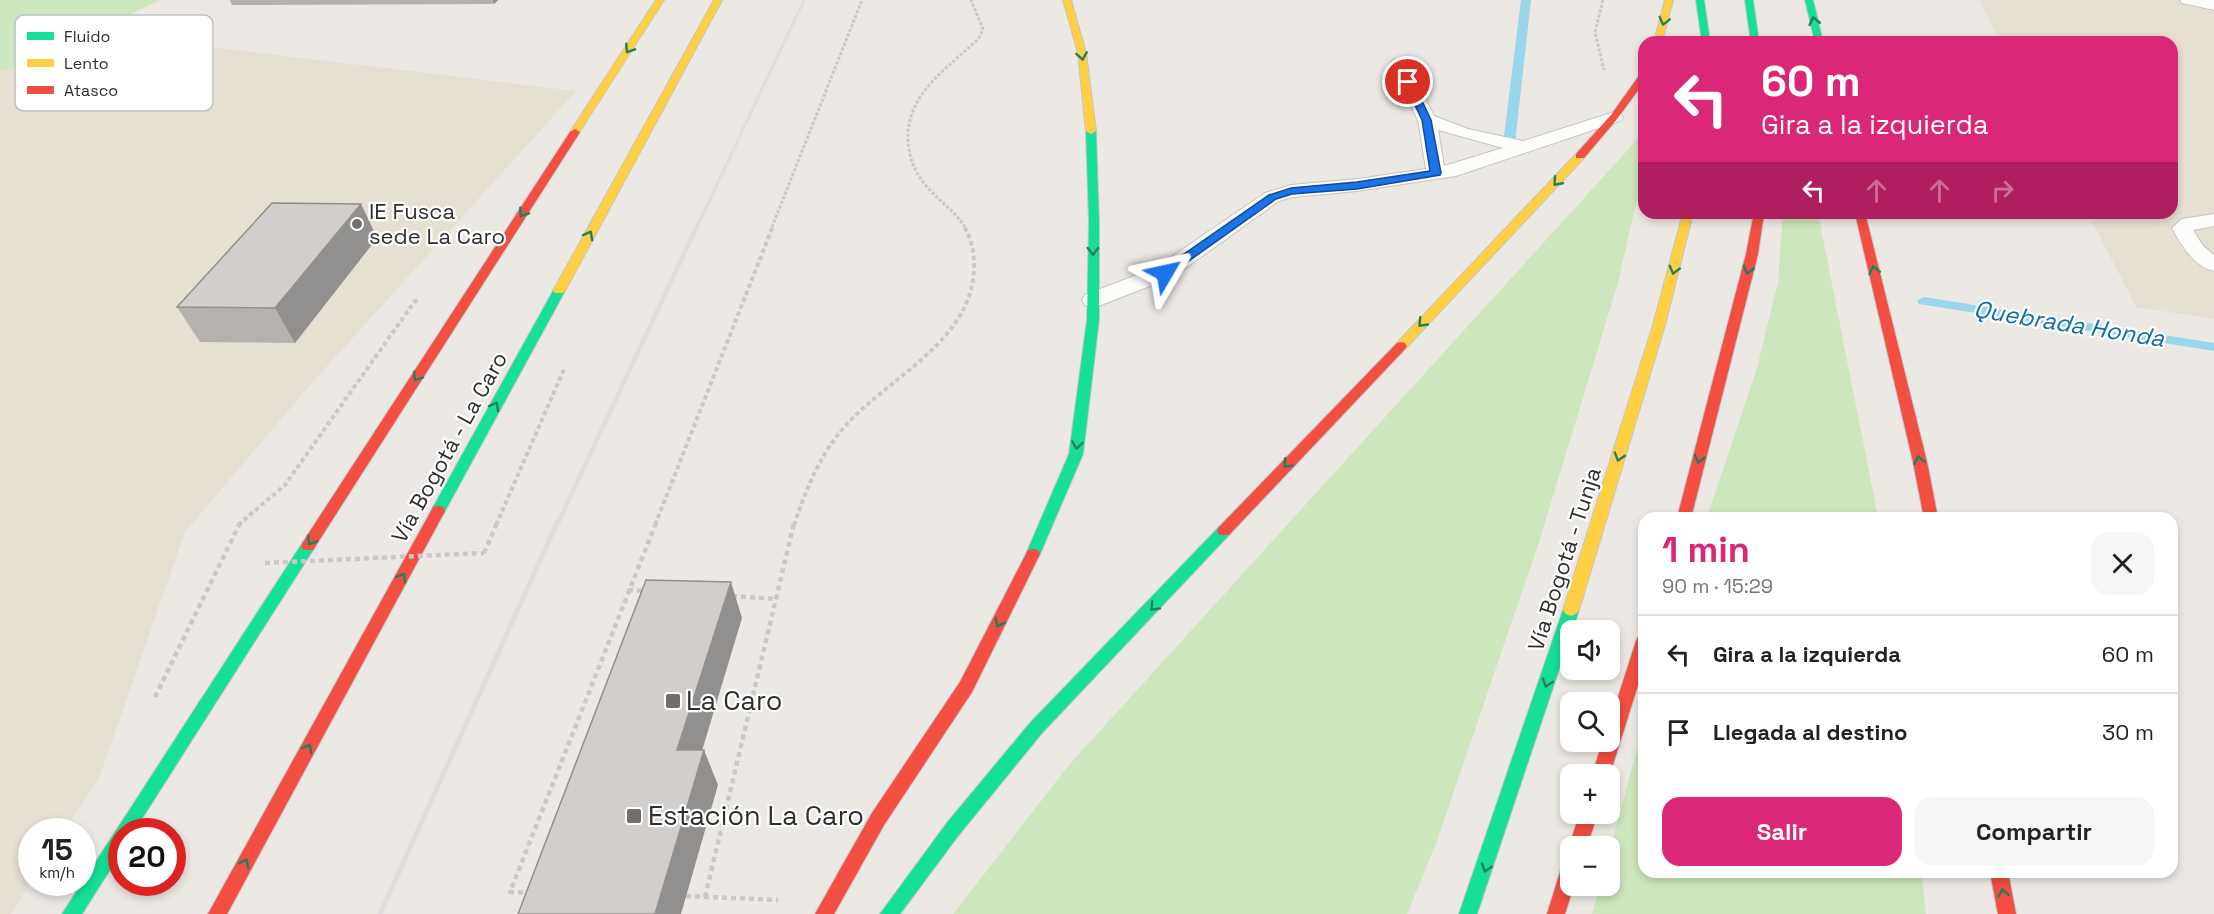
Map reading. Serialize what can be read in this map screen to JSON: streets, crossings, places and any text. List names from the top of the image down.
{
  "streets": {
    "main road": ["Vía Bogotá - La Caro", "Vía Bogotá - Tunja"]
  },
  "water": ["Quebrada Honda"],
  "places": {
    "other": ["IE Fusca sede La Caro"],
    "transit": ["La Caro", "Estación La Caro"]
  },
  "legend": ["Fluido", "Lento", "Atasco"],
  "page": {
    "turn": ["60 m", "Gira a la izquierda"],
    "heading": ["1 min", "90 m · 15:29"],
    "list": [
      {
        "name": "Gira a la izquierda",
        "value": "60 m"
      },
      {
        "name": "Llegada al destino",
        "value": "30 m"
      }
    ],
    "map_buttons": ["+", "−"],
    "buttons": ["Salir", "Compartir"],
    "speed": "15 km/h",
    "limit": "20"
  }
}
